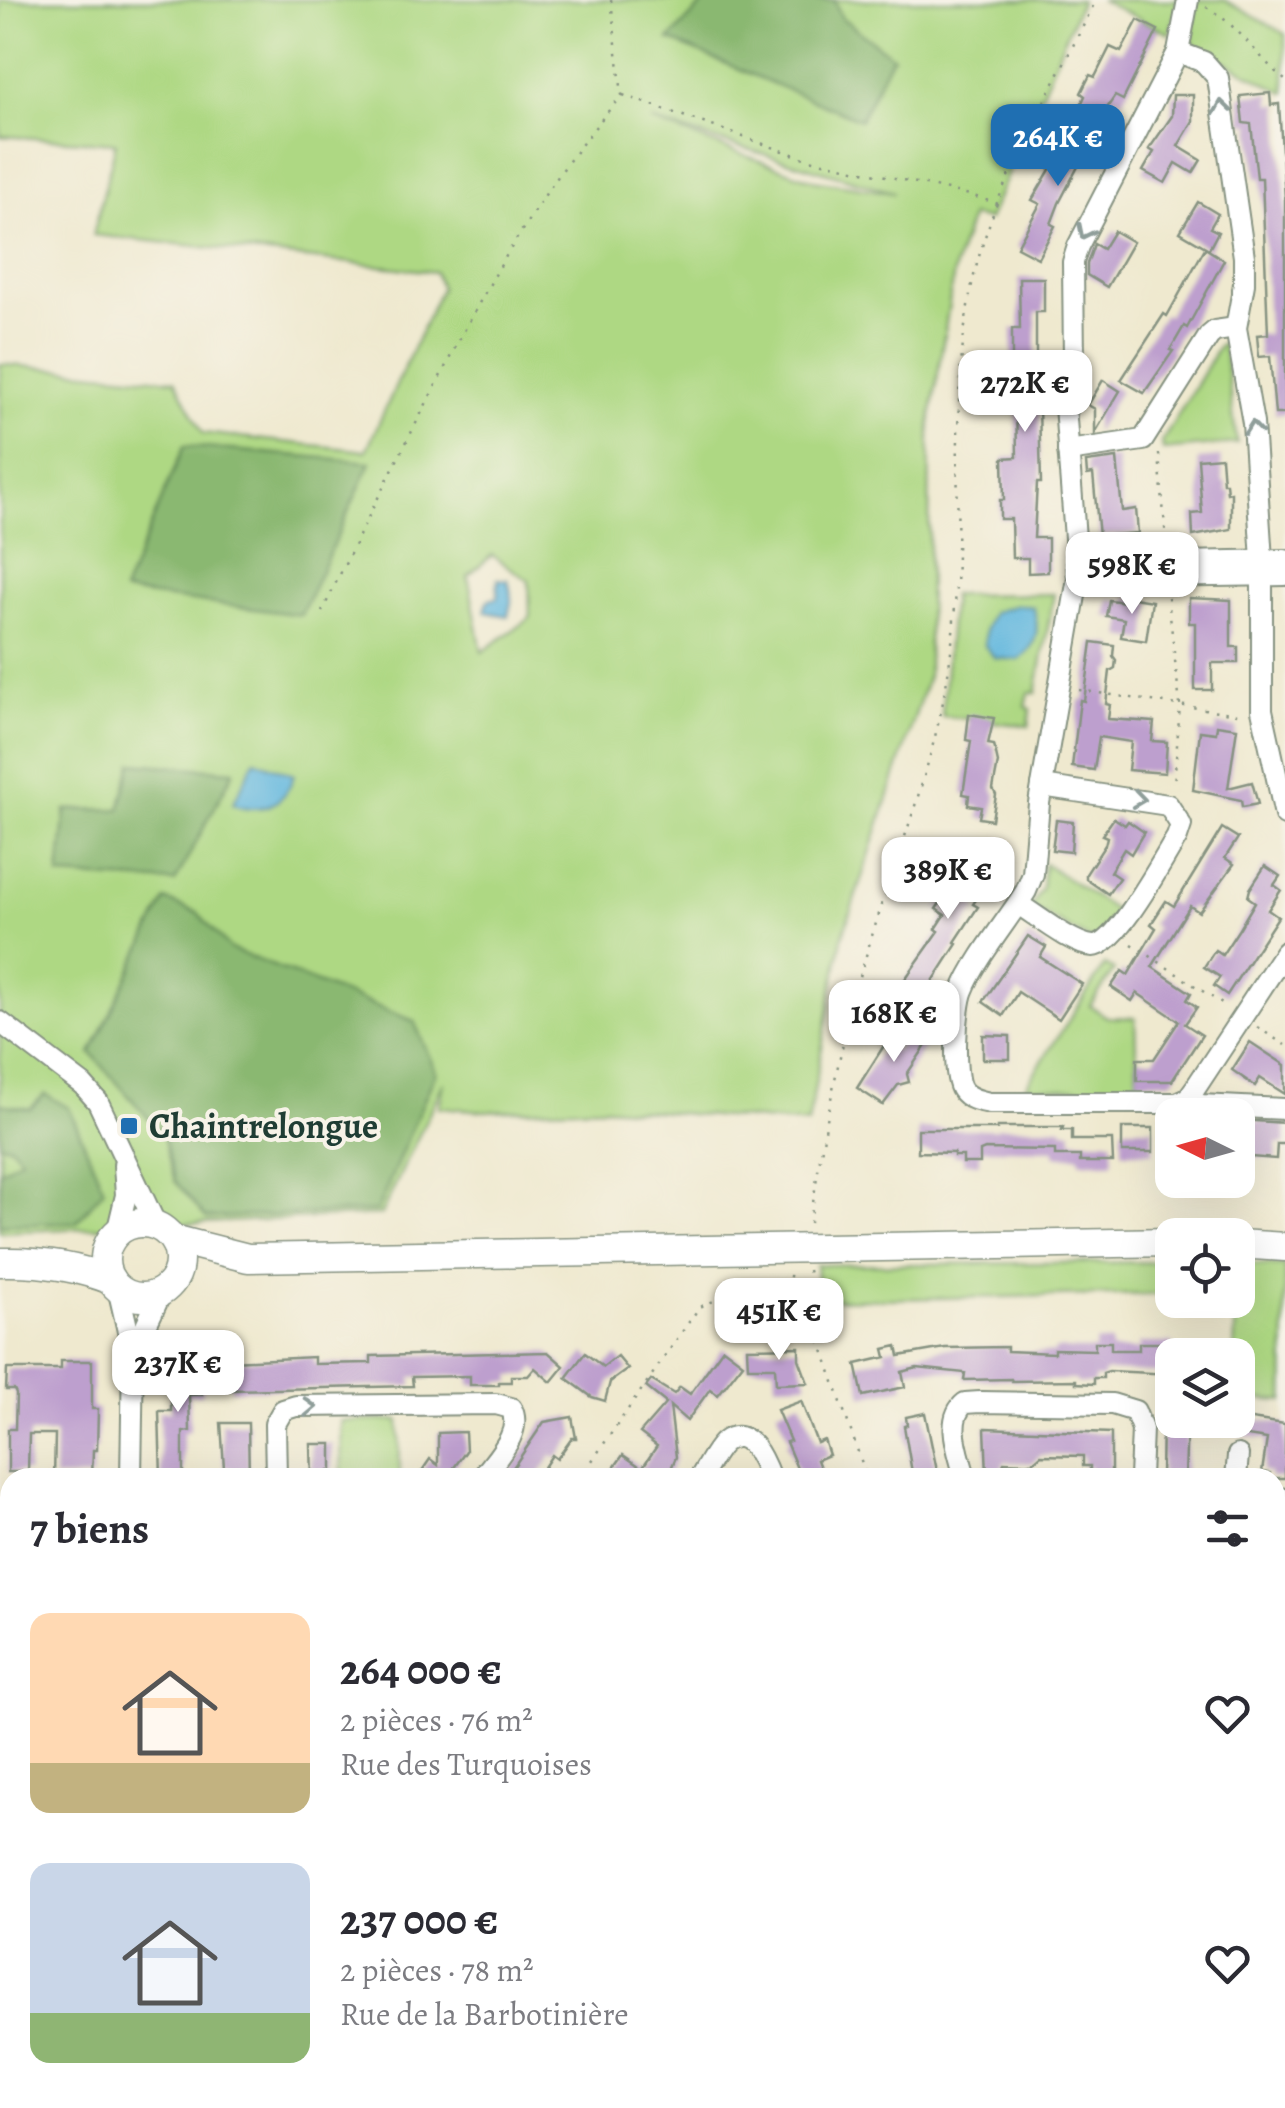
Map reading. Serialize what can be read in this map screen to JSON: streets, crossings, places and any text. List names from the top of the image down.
{
  "places": {
    "transit": ["Chaintrelongue"]
  },
  "north": "left",
  "page": {
    "price": [
      "264K €",
      "272K €",
      "598K €",
      "389K €",
      "168K €",
      "451K €",
      "237K €"
    ],
    "heading": "7 biens",
    "list": [
      {
        "name": "264 000 €",
        "note": "2 pièces · 76 m² · Rue des Turquoises"
      },
      {
        "name": "237 000 €",
        "note": "2 pièces · 78 m² · Rue de la Barbotinière"
      }
    ]
  }
}
